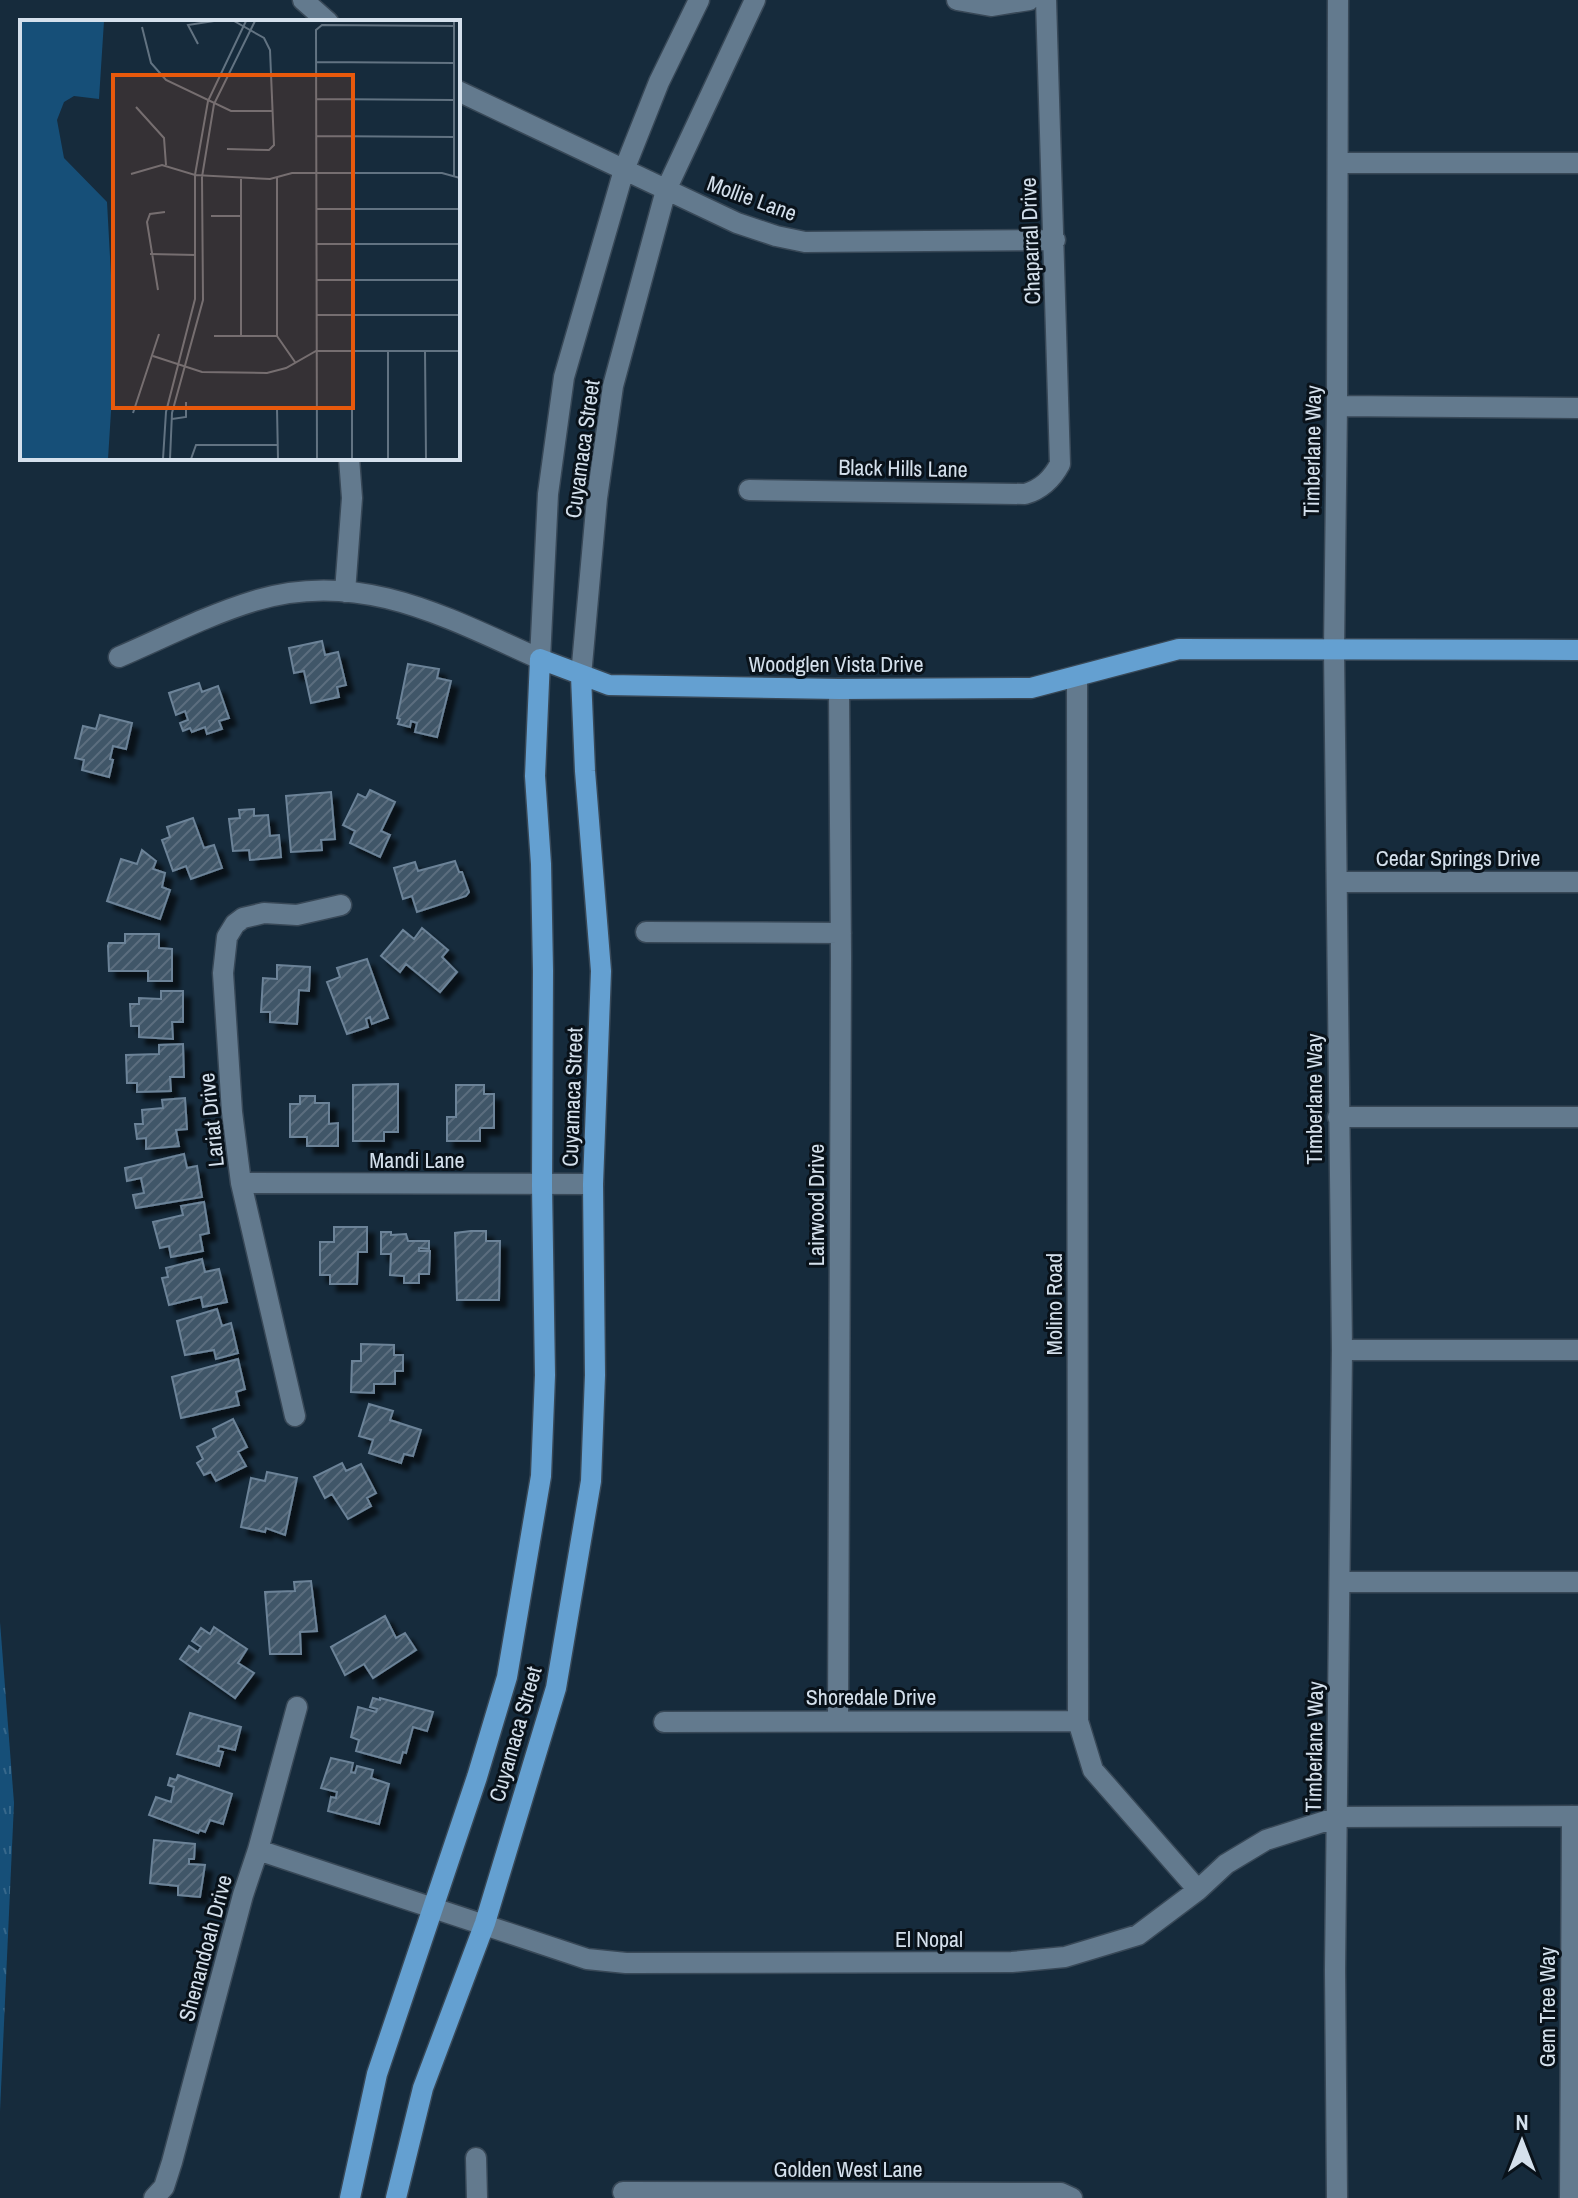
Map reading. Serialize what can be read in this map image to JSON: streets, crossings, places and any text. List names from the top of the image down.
{
  "streets": {
    "main road": ["Cuyamaca Street", "Woodglen Vista Drive"],
    "street": [
      "Mollie Lane",
      "Chaparral Drive",
      "Timberlane Way",
      "Black Hills Lane",
      "Cedar Springs Drive",
      "Lariat Drive",
      "Mandi Lane",
      "Lairwood Drive",
      "Molino Road",
      "Shoredale Drive",
      "El Nopal",
      "Shenandoah Drive",
      "Gem Tree Way",
      "Golden West Lane"
    ]
  },
  "crossings": [
    ["Mollie Lane", "Chaparral Drive"],
    ["Mollie Lane", "Cuyamaca Street"],
    ["Chaparral Drive", "Black Hills Lane"],
    ["Cuyamaca Street", "Woodglen Vista Drive"],
    ["Cuyamaca Street", "Mandi Lane"],
    ["Cuyamaca Street", "El Nopal"],
    ["Timberlane Way", "Woodglen Vista Drive"],
    ["Timberlane Way", "Cedar Springs Drive"],
    ["Timberlane Way", "El Nopal"],
    ["Woodglen Vista Drive", "Lairwood Drive"],
    ["Woodglen Vista Drive", "Molino Road"],
    ["Lariat Drive", "Mandi Lane"],
    ["Lairwood Drive", "Shoredale Drive"],
    ["Molino Road", "Shoredale Drive"],
    ["Molino Road", "El Nopal"],
    ["El Nopal", "Shenandoah Drive"],
    ["El Nopal", "Gem Tree Way"]
  ],
  "north": "top"
}
